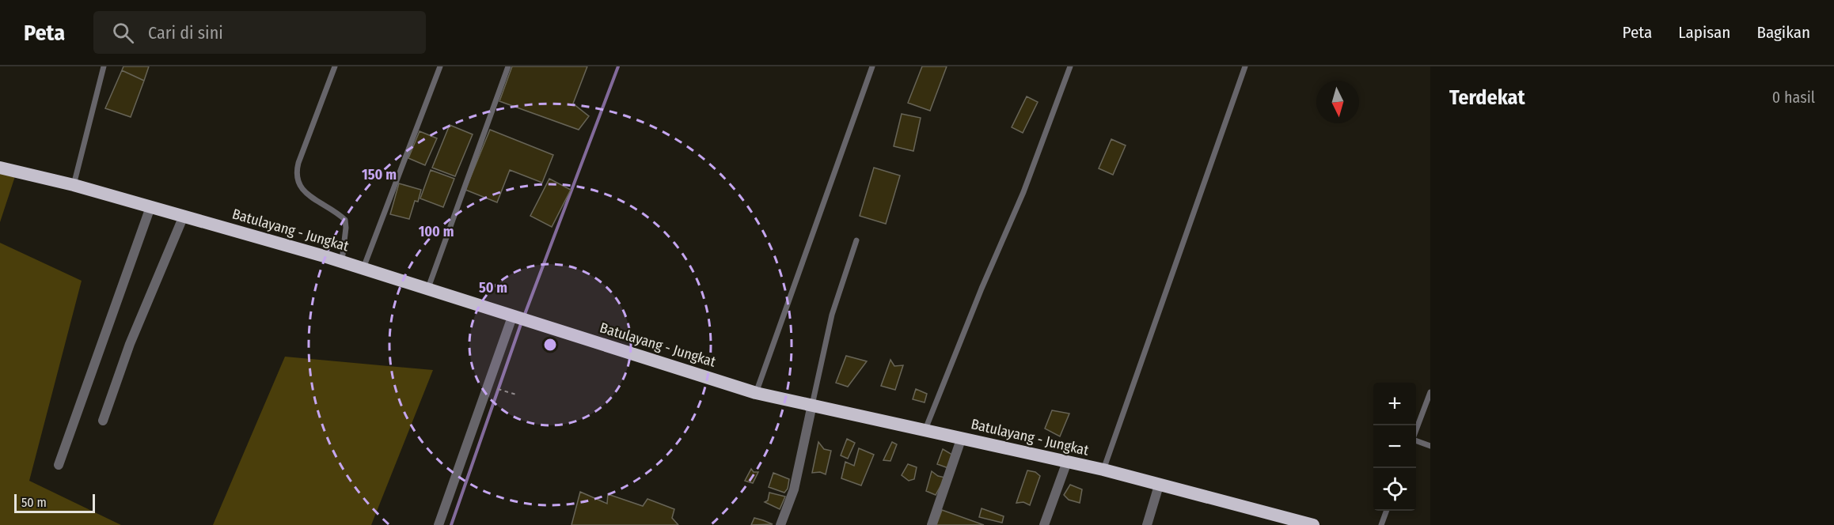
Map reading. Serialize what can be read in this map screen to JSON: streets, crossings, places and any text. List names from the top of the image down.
{
  "streets": {
    "highway": ["Batulayang - Jungkat"]
  },
  "scale_bar": "50 m",
  "north": "bottom",
  "page": {
    "header": "Peta",
    "search": "Cari di sini",
    "nav": ["Peta", "Lapisan", "Bagikan"],
    "heading": ["Terdekat", "0 hasil"],
    "map_buttons": ["+", "−"],
    "scale": "50 m"
  },
  "rings": ["150 m", "100 m", "50 m"]
}
